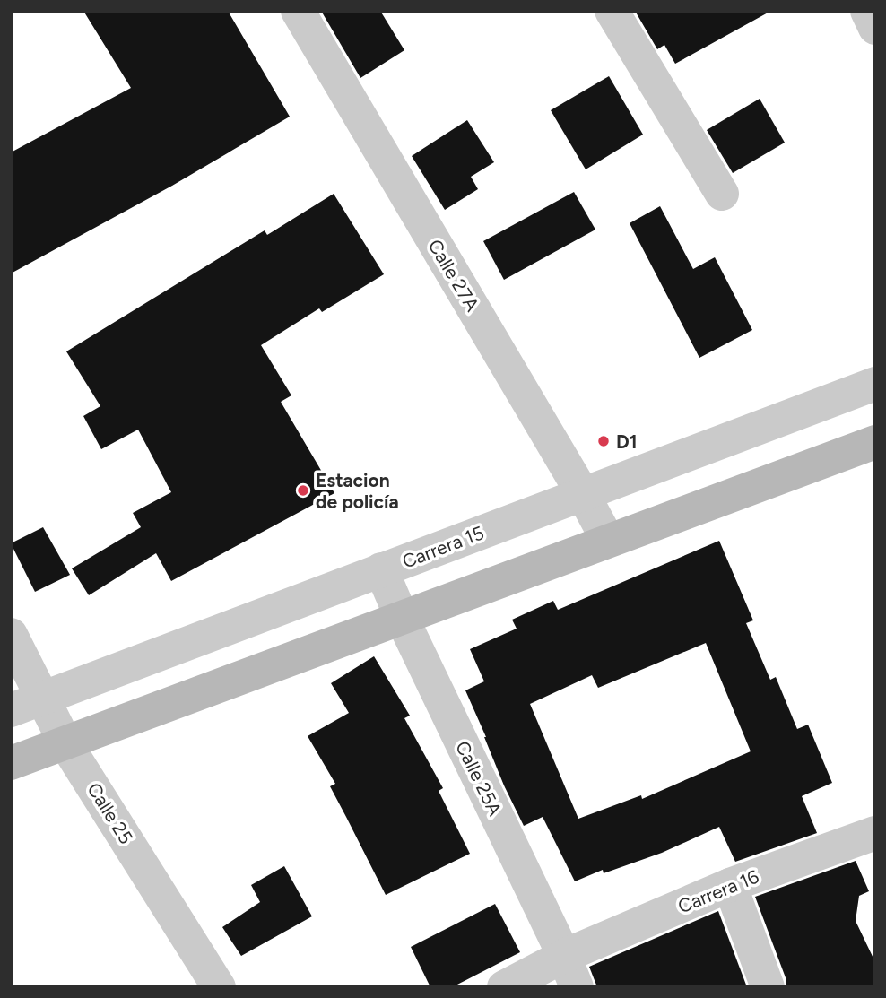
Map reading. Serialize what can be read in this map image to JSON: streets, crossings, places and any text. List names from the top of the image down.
{
  "streets": {
    "street": [
      "Calle 27A",
      "Carrera 15",
      "Calle 25A",
      "Calle 25",
      "Carrera 16"
    ]
  },
  "crossings": [
    ["Calle 27A", "Carrera 15"],
    ["Carrera 15", "Calle 25A"],
    ["Carrera 15", "Calle 25"],
    ["Calle 25A", "Carrera 16"]
  ],
  "places": ["D1", "Estacion de policía"]
}
